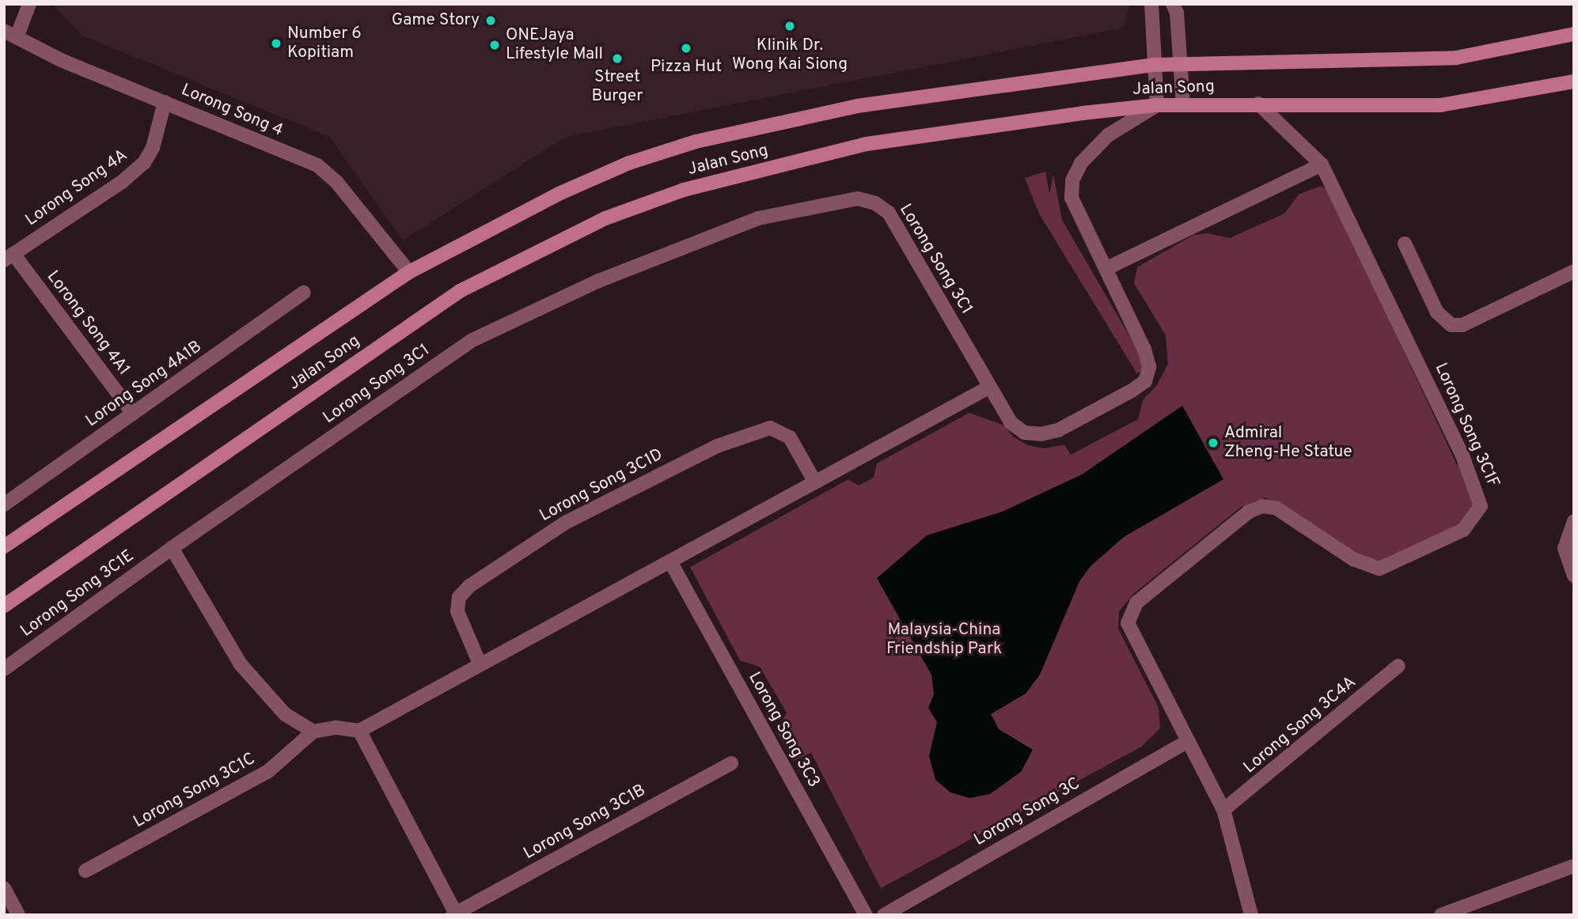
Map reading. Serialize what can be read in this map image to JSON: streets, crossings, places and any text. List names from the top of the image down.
{
  "streets": {
    "main road": ["Jalan Song"],
    "street": [
      "Lorong Song 4",
      "Lorong Song 4A",
      "Lorong Song 3C1",
      "Lorong Song 4A1",
      "Lorong Song 4A1B",
      "Lorong Song 3C1F",
      "Lorong Song 3C1D",
      "Lorong Song 3C1E",
      "Lorong Song 3C4A",
      "Lorong Song 3C3",
      "Lorong Song 3C1C",
      "Lorong Song 3C",
      "Lorong Song 3C1B"
    ]
  },
  "crossings": [
    ["Jalan Song", "Lorong Song 4"],
    ["Jalan Song", "Lorong Song 3C1F"],
    ["Lorong Song 4", "Lorong Song 4A"],
    ["Lorong Song 4A", "Lorong Song 4A1"],
    ["Lorong Song 3C1", "Lorong Song 3C1E"],
    ["Lorong Song 4A1", "Lorong Song 4A1B"],
    ["Lorong Song 3C1F", "Lorong Song 3C"]
  ],
  "parks": ["Malaysia-China Friendship Park"],
  "places": [
    "Game Story",
    "Klinik Dr. Wong Kai Siong",
    "Number 6 Kopitiam",
    "ONEJaya Lifestyle Mall",
    "Pizza Hut",
    "Street Burger",
    "Admiral Zheng-He Statue"
  ]
}
